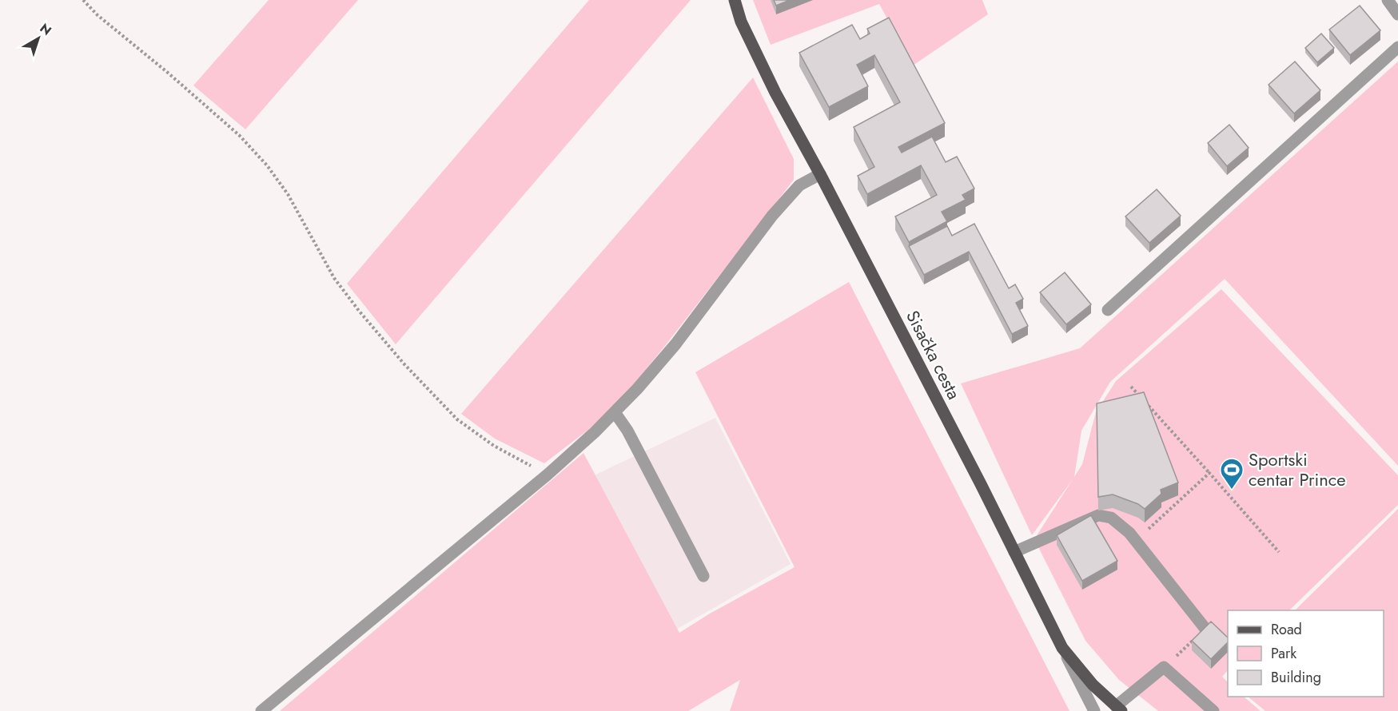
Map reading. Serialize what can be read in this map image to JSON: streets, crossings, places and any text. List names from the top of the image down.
{
  "streets": {
    "main road": ["Sisačka cesta"]
  },
  "places": {
    "sports": ["Sportski centar Prince"]
  },
  "legend": ["Road", "Park", "Building"],
  "north": "top right"
}
